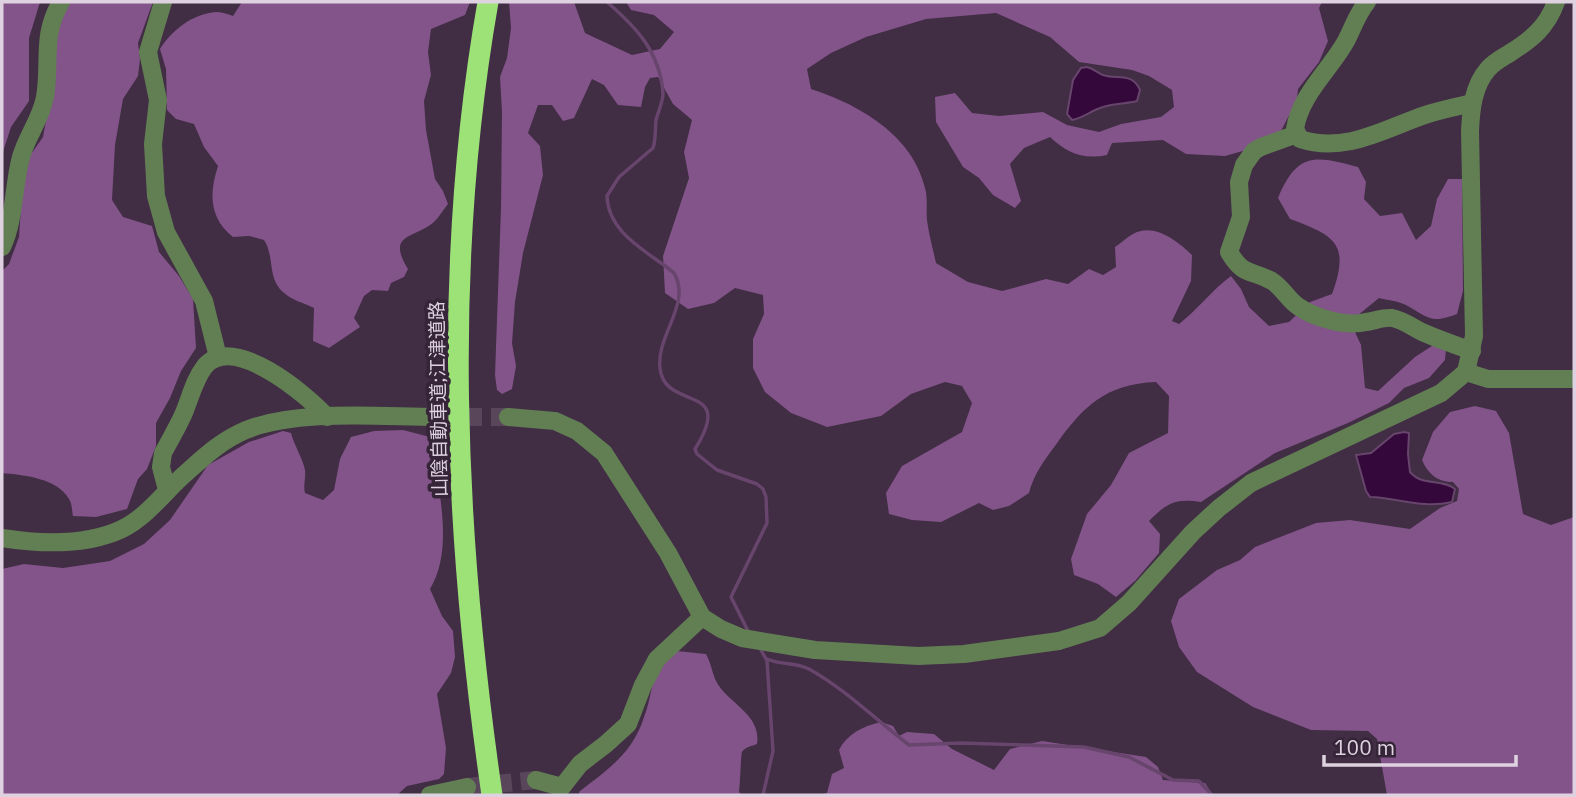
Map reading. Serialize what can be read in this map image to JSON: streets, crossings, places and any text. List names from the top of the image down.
{
  "streets": {
    "highway": ["山陰自動車道;江津道路"]
  },
  "scale_bar": "100 m"
}
